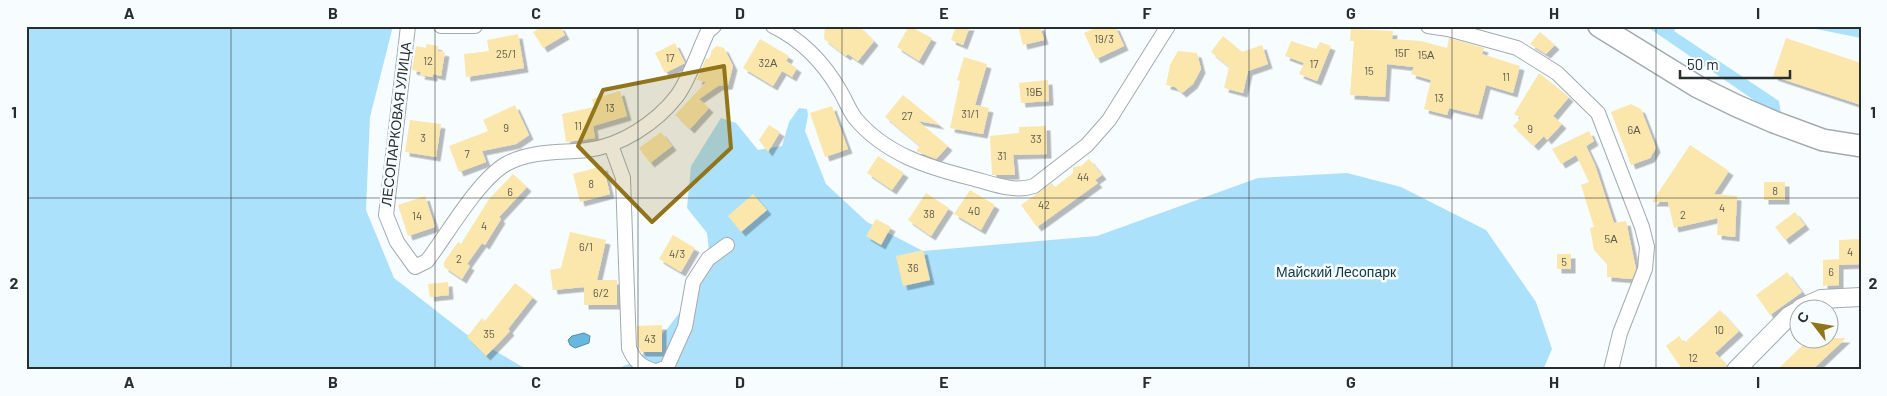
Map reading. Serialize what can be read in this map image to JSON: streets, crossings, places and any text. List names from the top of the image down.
{
  "streets": {
    "street": ["ЛЕСОПАРКОВАЯ УЛИЦА"]
  },
  "parks": ["Майский Лесопарк"],
  "house_numbers": [
    "19/3",
    "15Г",
    "25/1",
    "15А",
    "17",
    "12",
    "32А",
    "17",
    "15",
    "11",
    "19Б",
    "13",
    "13",
    "31/1",
    "27",
    "11",
    "9",
    "9",
    "6А",
    "3",
    "33",
    "7",
    "31",
    "44",
    "8",
    "8",
    "6",
    "42",
    "4",
    "40",
    "38",
    "2",
    "14",
    "4",
    "5А",
    "6/1",
    "4",
    "4/3",
    "2",
    "5",
    "36",
    "6",
    "6/2",
    "10",
    "35",
    "43",
    "12"
  ],
  "scale_bar": "50 m",
  "north": "top left",
  "grid": {
    "columns": [
      "A",
      "B",
      "C",
      "D",
      "E",
      "F",
      "G",
      "H",
      "I"
    ],
    "rows": ["1", "2"]
  }
}
